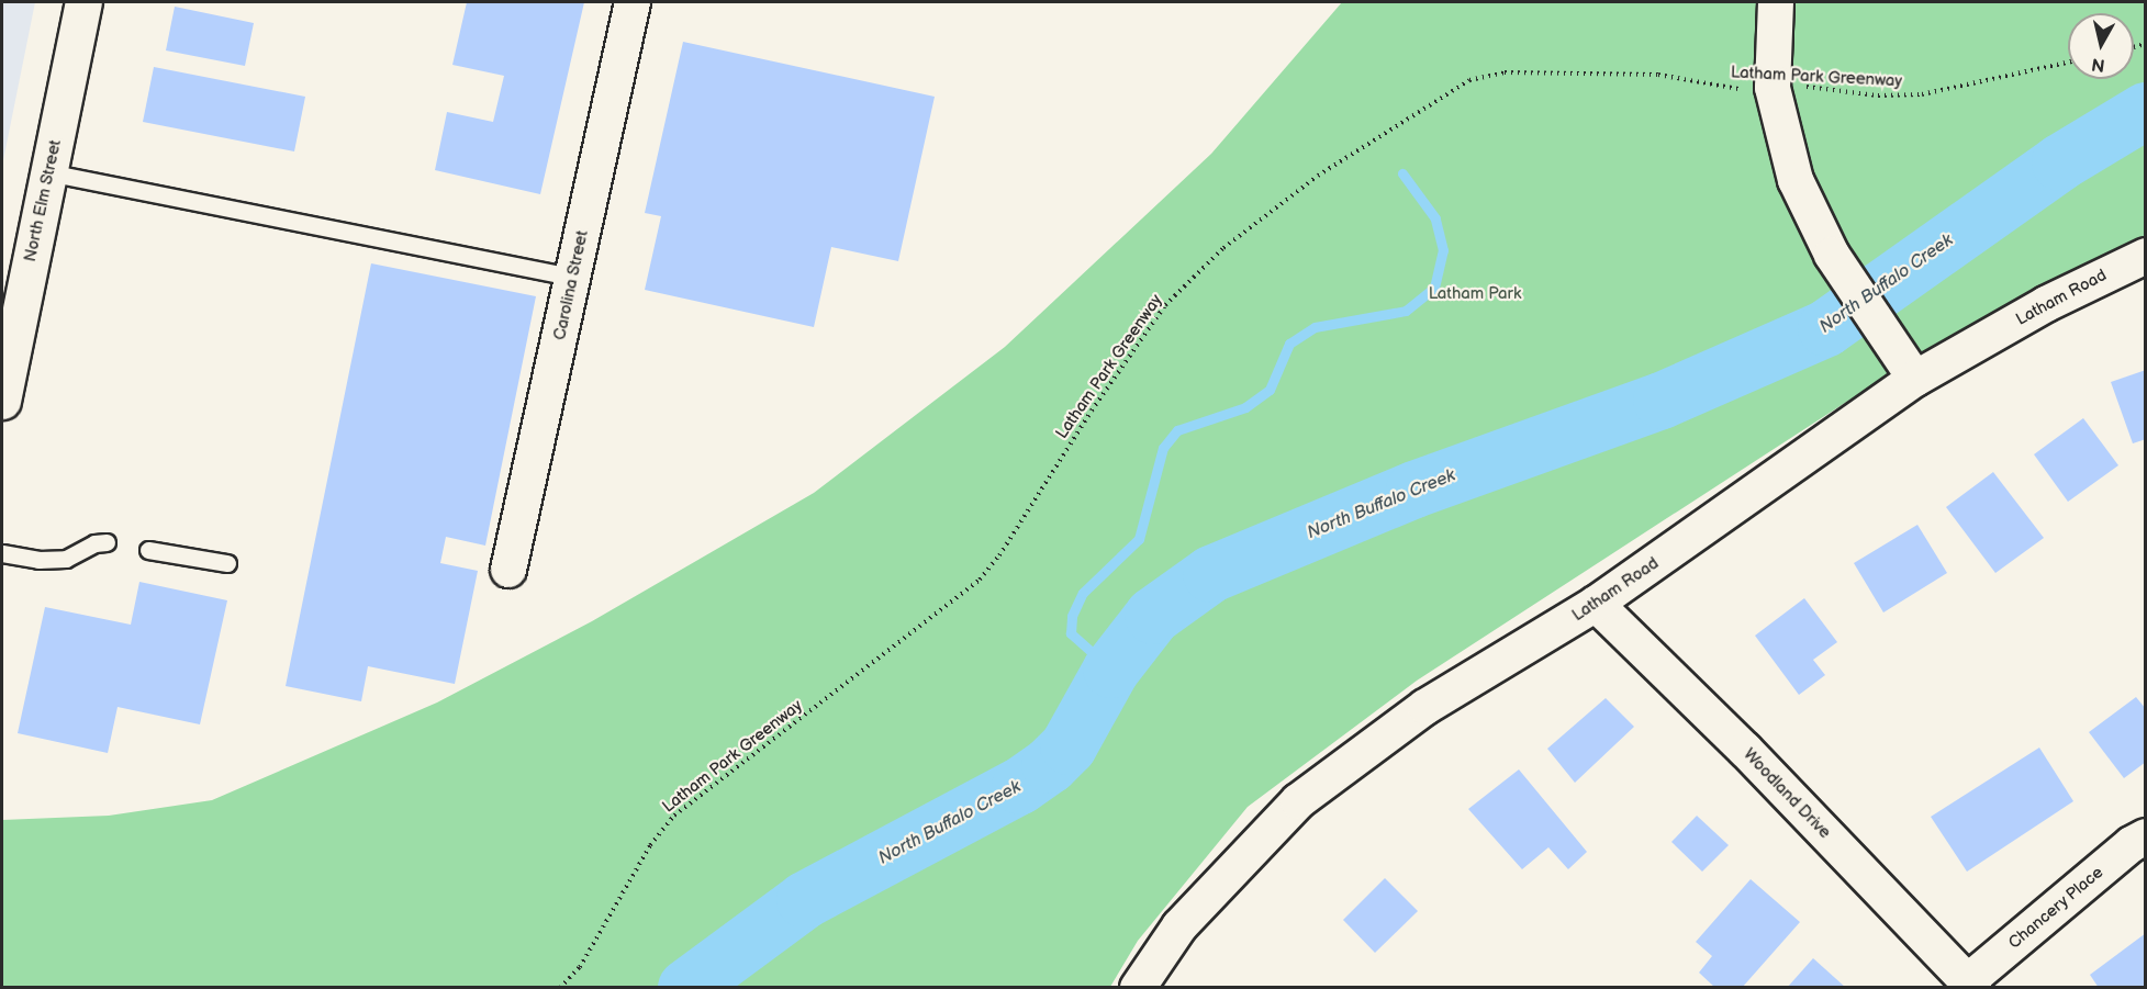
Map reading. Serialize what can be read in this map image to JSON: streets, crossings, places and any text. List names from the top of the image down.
{
  "streets": {
    "main road": ["North Elm Street"],
    "street": [
      "Carolina Street",
      "Latham Road",
      "Woodland Drive",
      "Chancery Place"
    ],
    "path": ["Latham Park Greenway"]
  },
  "crossings": [
    ["Latham Road", "Woodland Drive"],
    ["Woodland Drive", "Chancery Place"]
  ],
  "water": ["North Buffalo Creek"],
  "parks": ["Latham Park"],
  "north": "bottom"
}
